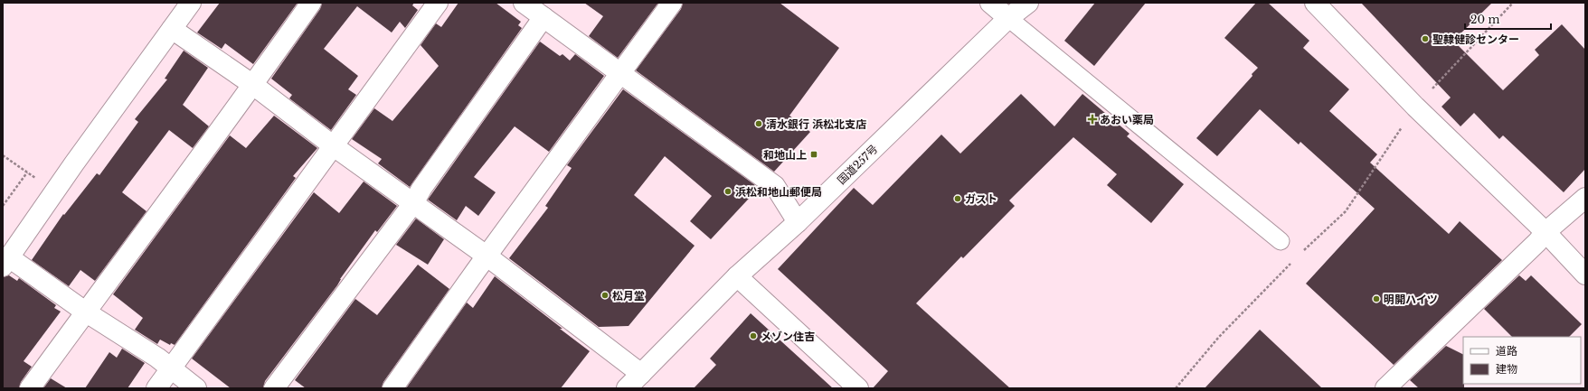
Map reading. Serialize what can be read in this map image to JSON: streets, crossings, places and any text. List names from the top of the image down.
{
  "streets": {
    "main road": ["国道257号"]
  },
  "places": {
    "other": [
      "聖隷健診センター",
      "清水銀行 浜松北支店",
      "浜松和地山郵便局",
      "ガスト",
      "松月堂",
      "明開ハイツ",
      "メゾン住吉"
    ],
    "health": ["あおい薬局"],
    "transit": ["和地山上"]
  },
  "legend": ["道路", "建物"],
  "scale_bar": "20 m"
}
